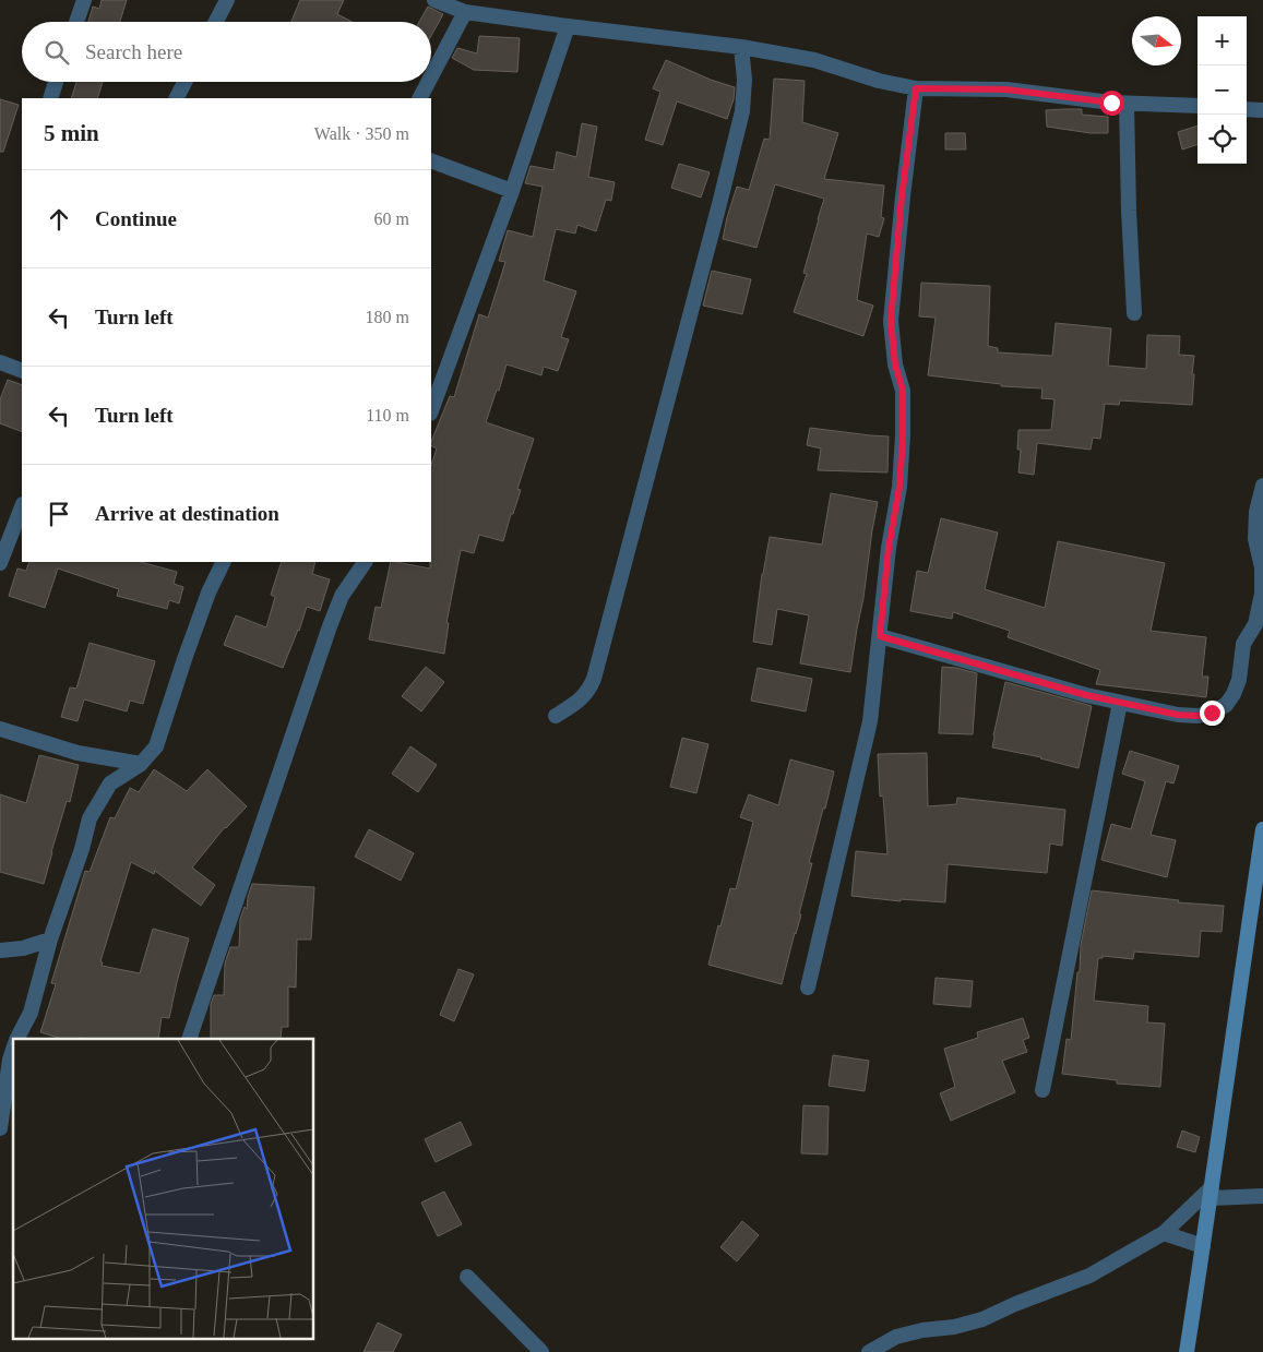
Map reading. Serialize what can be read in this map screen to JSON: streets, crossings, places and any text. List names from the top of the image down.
{
  "north": "right",
  "page": {
    "map_buttons": ["+", "−"],
    "search": "Search here",
    "heading": ["5 min", "Walk · 350 m"],
    "list": [
      ["Continue", "60 m"],
      ["Turn left", "180 m"],
      ["Turn left", "110 m"],
      "Arrive at destination"
    ]
  }
}
